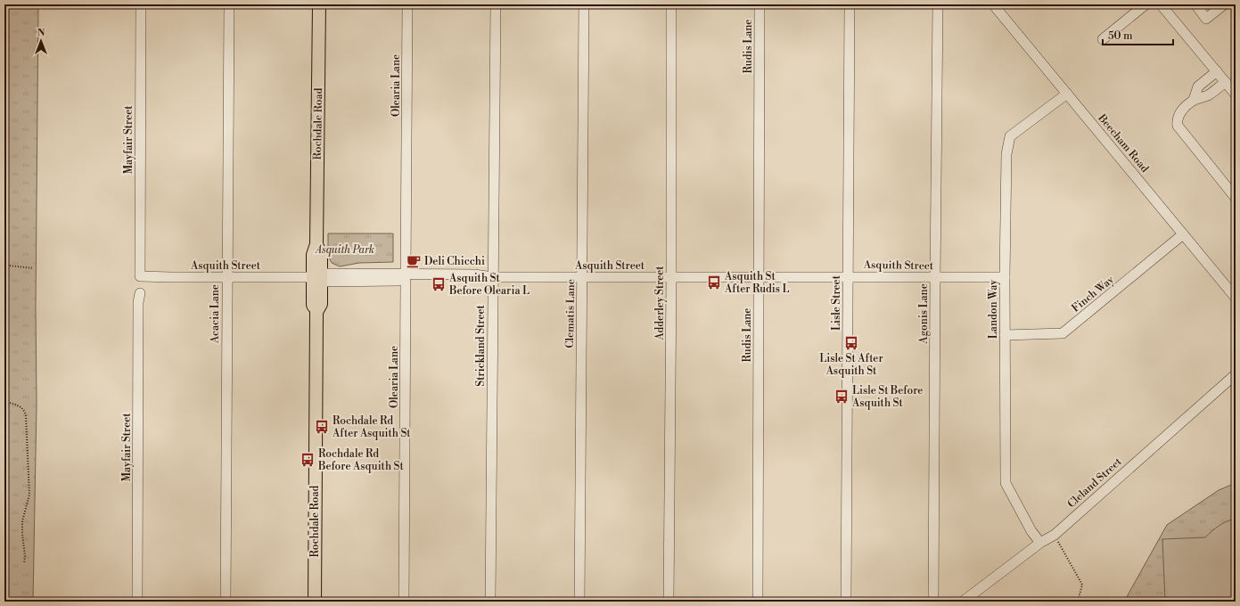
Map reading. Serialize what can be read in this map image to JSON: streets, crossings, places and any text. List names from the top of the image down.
{
  "streets": {
    "main road": ["Rochdale Road"],
    "street": [
      "Rudis Lane",
      "Olearia Lane",
      "Mayfair Street",
      "Beecham Road",
      "Asquith Street",
      "Finch Way",
      "Adderley Street",
      "Lisle Street",
      "Landon Way",
      "Acacia Lane",
      "Clematis Lane",
      "Agonis Lane",
      "Strickland Street",
      "Cleland Street"
    ]
  },
  "crossings": [
    ["Rudis Lane", "Asquith Street"],
    ["Olearia Lane", "Asquith Street"],
    ["Rochdale Road", "Asquith Street"],
    ["Mayfair Street", "Asquith Street"],
    ["Beecham Road", "Finch Way"],
    ["Beecham Road", "Landon Way"],
    ["Asquith Street", "Adderley Street"],
    ["Asquith Street", "Lisle Street"],
    ["Asquith Street", "Landon Way"],
    ["Asquith Street", "Acacia Lane"],
    ["Asquith Street", "Clematis Lane"],
    ["Asquith Street", "Agonis Lane"],
    ["Asquith Street", "Strickland Street"],
    ["Finch Way", "Landon Way"],
    ["Landon Way", "Cleland Street"]
  ],
  "parks": ["Asquith Park"],
  "places": {
    "cafe": ["Deli Chicchi"],
    "bus stop": [
      "Asquith St After Rudis L",
      "Asquith St Before Olearia L",
      "Lisle St After Asquith St",
      "Lisle St Before Asquith St",
      "Rochdale Rd After Asquith St",
      "Rochdale Rd Before Asquith St"
    ]
  },
  "scale_bar": "50 m",
  "north": "top"
}
